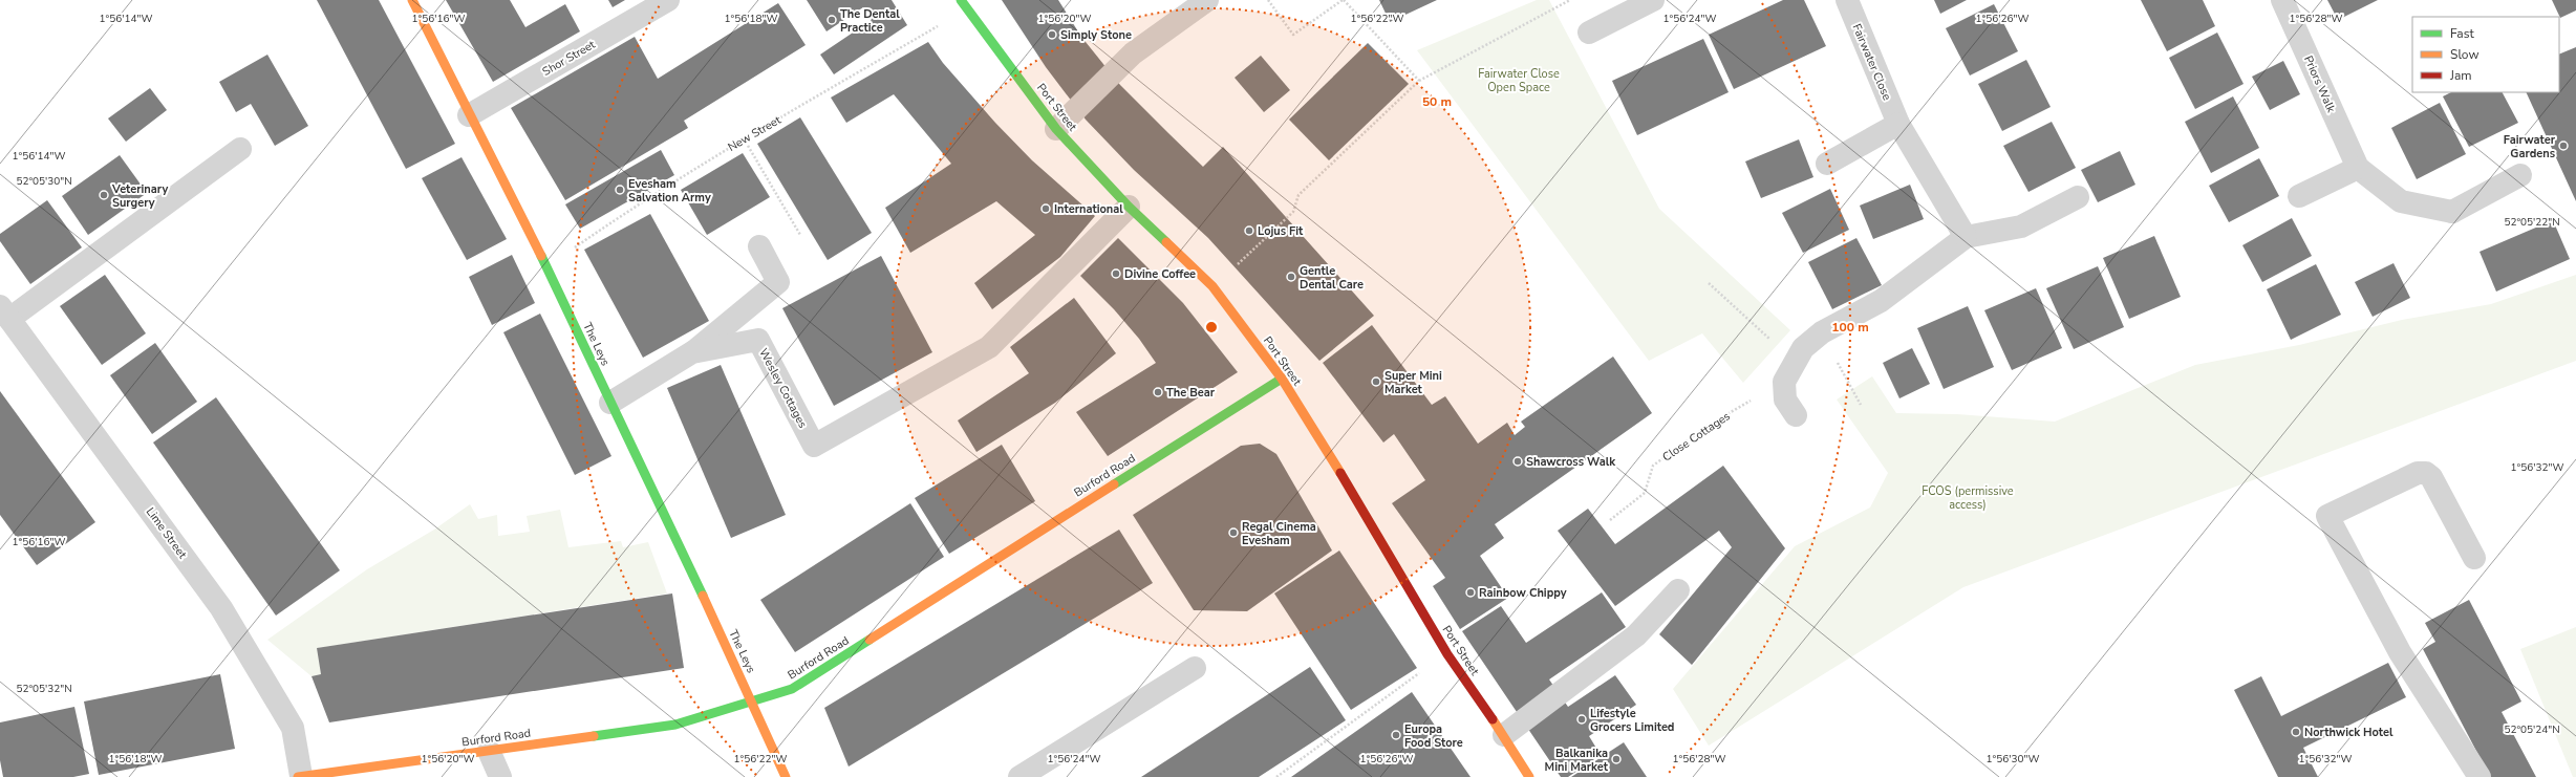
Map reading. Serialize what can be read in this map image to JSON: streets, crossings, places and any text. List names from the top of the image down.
{
  "streets": {
    "street": [
      "Shor Street",
      "Fairwater Close",
      "Priors Walk",
      "Port Street",
      "The Leys",
      "Wesley Cottages",
      "Burford Road",
      "Lime Street"
    ],
    "path": ["New Street", "Close Cottages"]
  },
  "crossings": [
    ["Shor Street", "The Leys"],
    ["Port Street", "New Street"],
    ["Port Street", "Wesley Cottages"],
    ["Port Street", "Burford Road"],
    ["New Street", "The Leys"],
    ["The Leys", "Wesley Cottages"],
    ["The Leys", "Burford Road"],
    ["Burford Road", "Lime Street"]
  ],
  "parks": ["Fairwater Close Open Space", "FCOS (permissive access)"],
  "places": [
    "The Dental Practice",
    "Simply Stone",
    "Fairwater Gardens",
    "Evesham Salvation Army",
    "Veterinary Surgery",
    "International",
    "Lojus Fit",
    "Divine Coffee",
    "Gentle Dental Care",
    "Super Mini Market",
    "The Bear",
    "Shawcross Walk",
    "Regal Cinema Evesham",
    "Rainbow Chippy",
    "Lifestyle Grocers Limited",
    "Northwick Hotel",
    "Europa Food Store",
    "Balkanika Mini Market"
  ],
  "legend": ["Fast", "Slow", "Jam"],
  "coordinates": [
    "1°56'14\"W",
    "1°56'16\"W",
    "1°56'18\"W",
    "1°56'20\"W",
    "1°56'22\"W",
    "1°56'24\"W",
    "1°56'26\"W",
    "1°56'28\"W",
    "52°05'30\"N",
    "52°05'22\"N",
    "1°56'32\"W",
    "52°05'32\"N",
    "52°05'24\"N",
    "1°56'30\"W"
  ],
  "rings": ["50 m", "100 m"]
}
